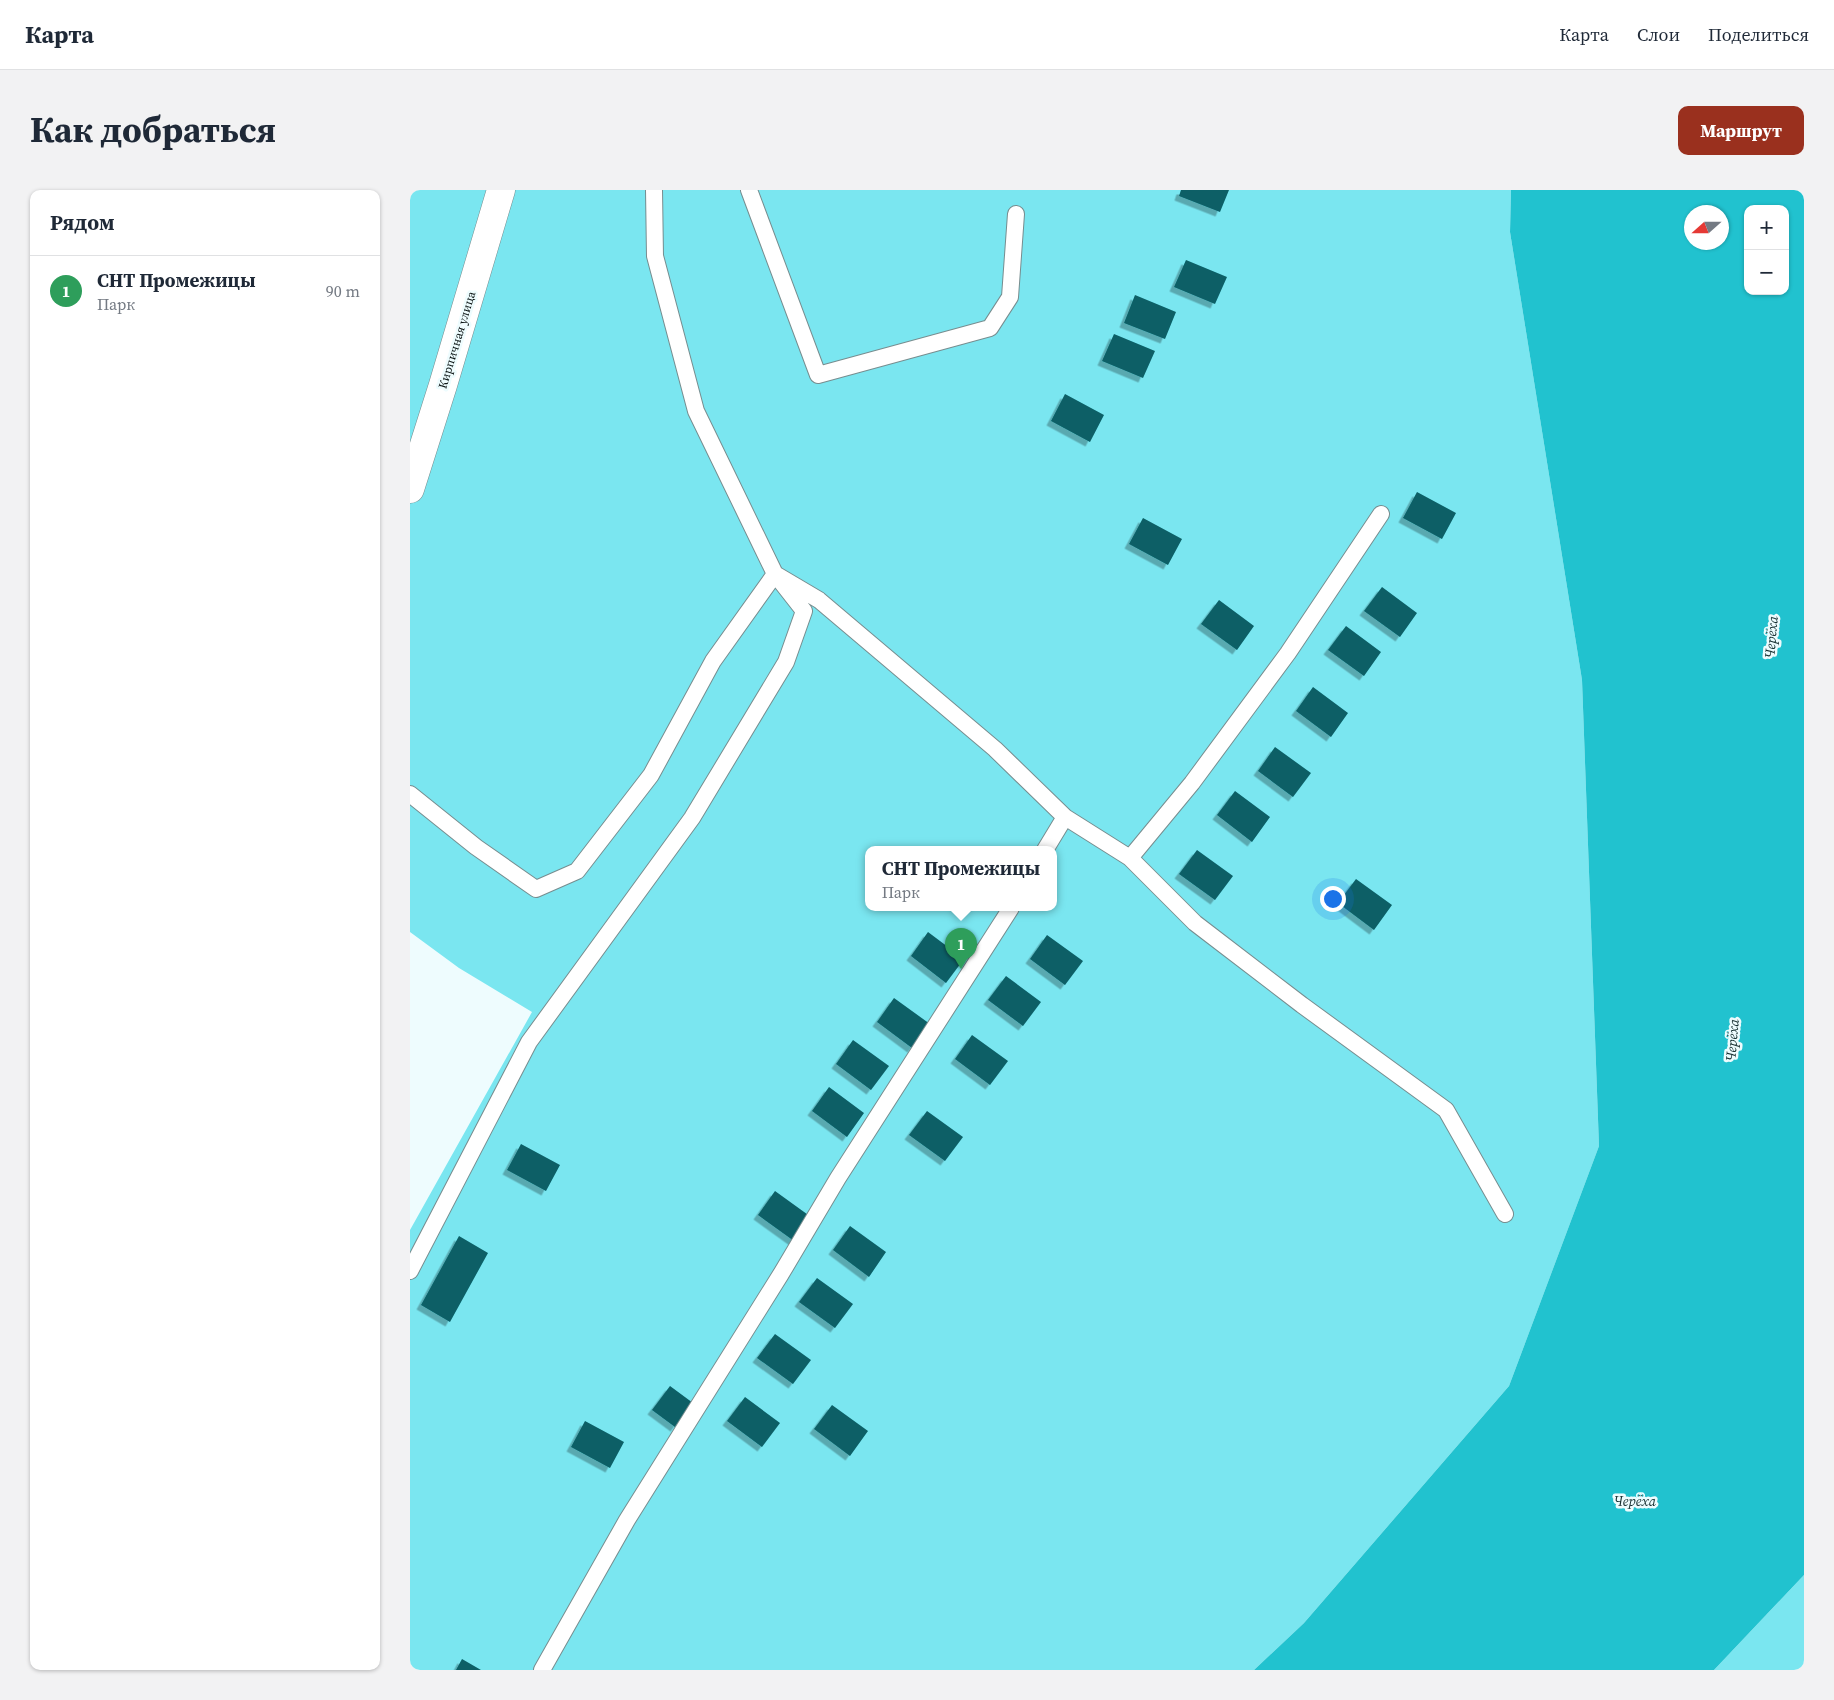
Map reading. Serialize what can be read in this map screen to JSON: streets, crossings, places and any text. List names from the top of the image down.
{
  "streets": {
    "street": ["Кирпичная улица"]
  },
  "water": ["Черёха"],
  "north": "left",
  "page": {
    "header": "Карта",
    "nav": ["Карта", "Слои", "Поделиться"],
    "title": "Как добраться",
    "buttons": "Маршрут",
    "heading": "Рядом",
    "map_buttons": ["+", "−"],
    "list": [
      {
        "mark": "1",
        "name": "СНТ Промежицы",
        "note": "Парк",
        "value": "90 m"
      }
    ],
    "popup": ["СНТ Промежицы", "Парк"],
    "pins": "1"
  }
}
